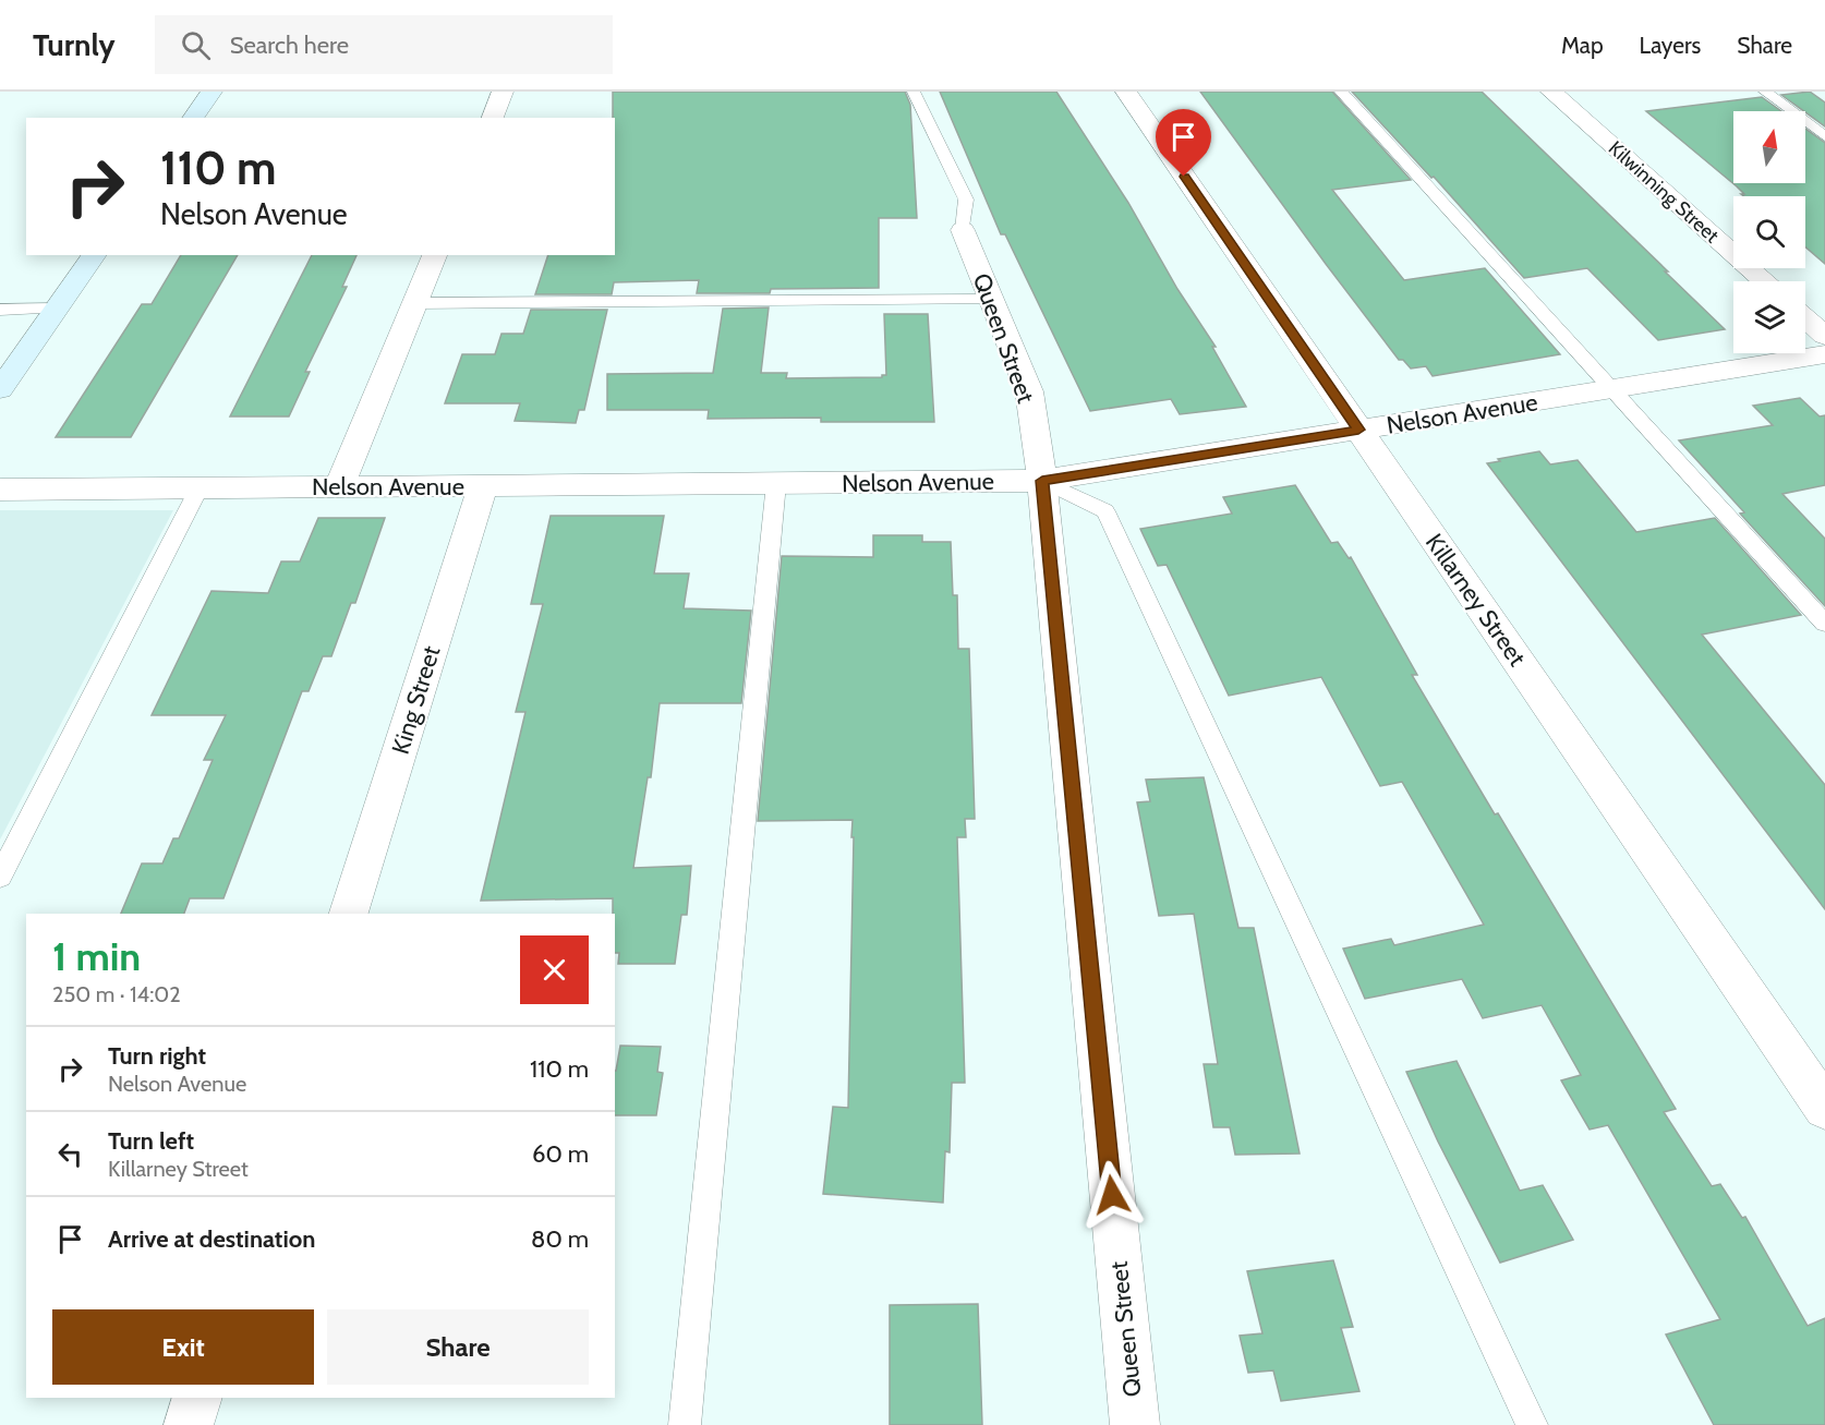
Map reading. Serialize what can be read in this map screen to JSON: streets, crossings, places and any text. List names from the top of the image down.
{
  "streets": {
    "street": [
      "Kilwinning Street",
      "Queen Street",
      "Nelson Avenue",
      "Killarney Street",
      "King Street"
    ]
  },
  "crossings": [
    ["Queen Street", "Nelson Avenue"],
    ["Nelson Avenue", "Killarney Street"],
    ["Nelson Avenue", "King Street"]
  ],
  "north": "top",
  "page": {
    "header": "Turnly",
    "search": "Search here",
    "nav": ["Map", "Layers", "Share"],
    "turn": ["110 m", "Nelson Avenue"],
    "heading": ["1 min", "250 m · 14:02"],
    "list": [
      {
        "name": "Turn right",
        "note": "Nelson Avenue",
        "value": "110 m"
      },
      {
        "name": "Turn left",
        "note": "Killarney Street",
        "value": "60 m"
      },
      {
        "name": "Arrive at destination",
        "value": "80 m"
      }
    ],
    "buttons": ["Exit", "Share"]
  }
}
